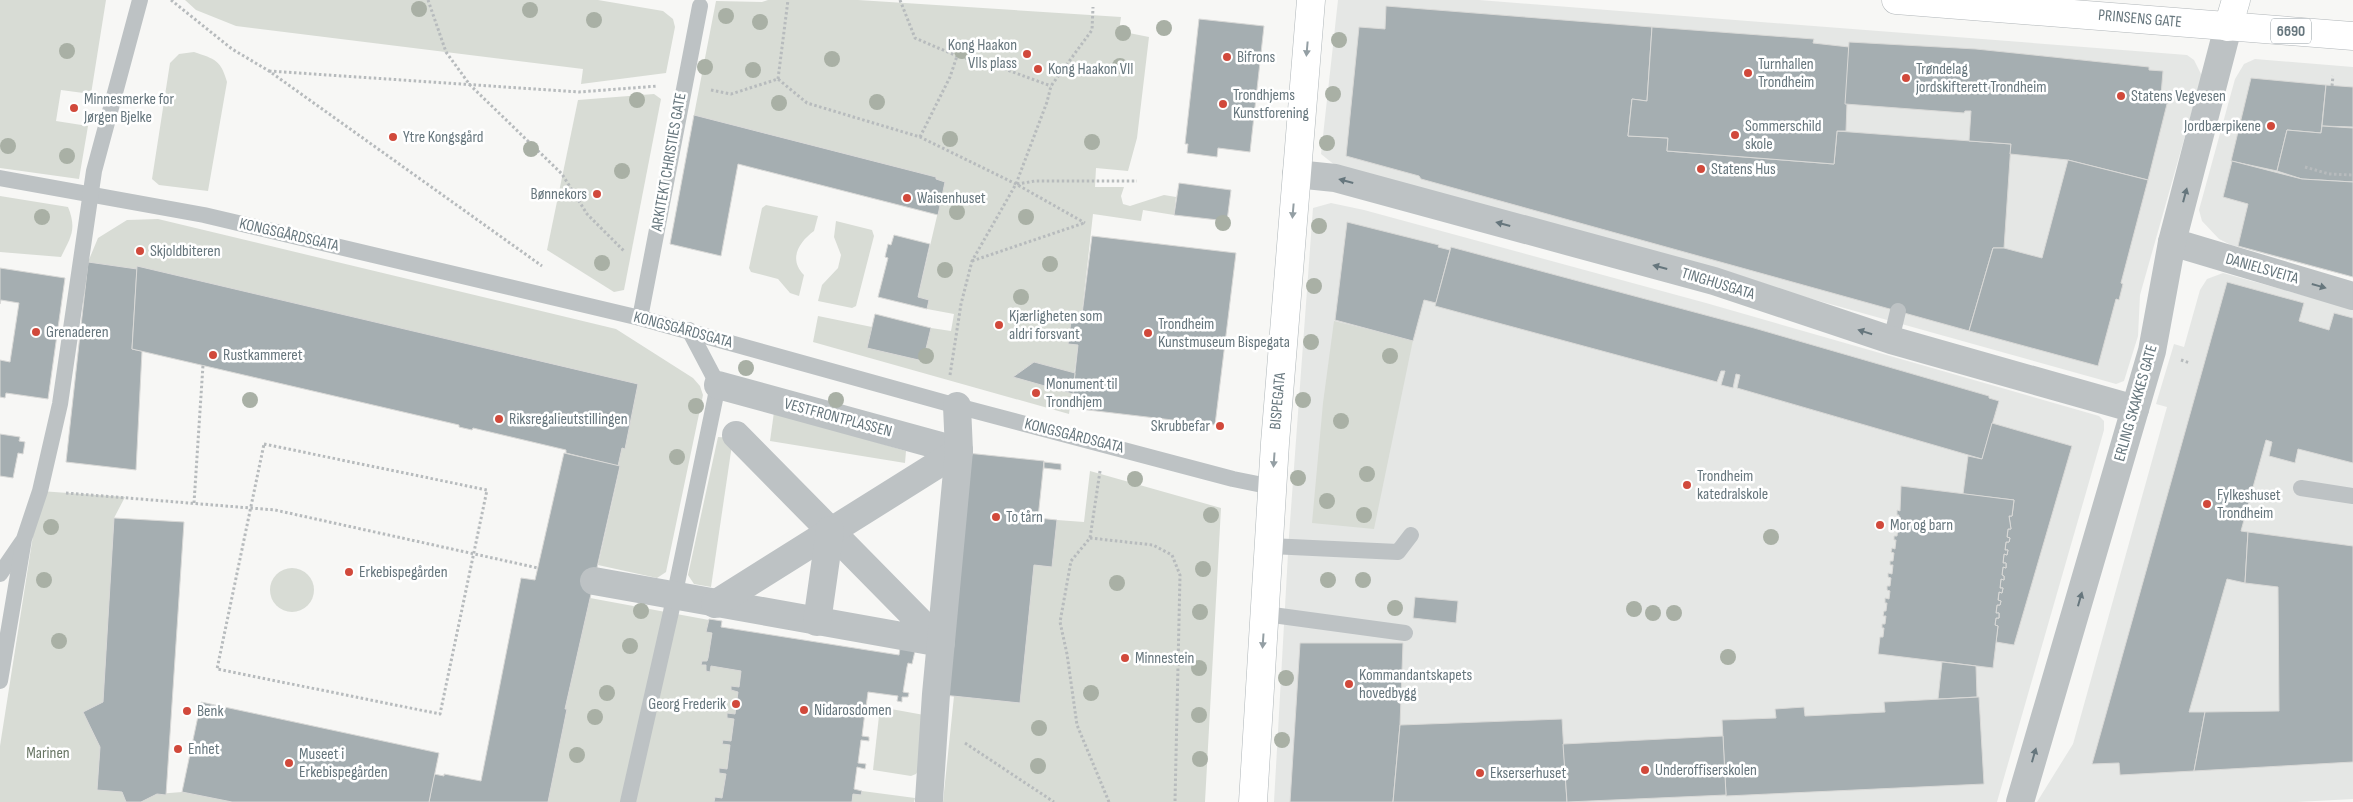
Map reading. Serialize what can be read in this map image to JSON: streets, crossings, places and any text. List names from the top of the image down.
{
  "streets": {
    "street": [
      "PRINSENS GATE",
      "6690",
      "DANIELSVEITA",
      "TINGHUSGATA",
      "BISPEGATA",
      "ERLING SKAKKES GATE",
      "VESTFRONTPLASSEN"
    ],
    "lane": ["ARKITEKT CHRISTIES GATE", "KONGSGÅRDSGATA"]
  },
  "crossings": [
    ["PRINSENS GATE", "ERLING SKAKKES GATE"],
    ["ARKITEKT CHRISTIES GATE", "KONGSGÅRDSGATA"],
    ["KONGSGÅRDSGATA", "BISPEGATA"],
    ["DANIELSVEITA", "ERLING SKAKKES GATE"],
    ["TINGHUSGATA", "BISPEGATA"],
    ["TINGHUSGATA", "ERLING SKAKKES GATE"]
  ],
  "one_way": [
    "DANIELSVEITA",
    "TINGHUSGATA",
    "BISPEGATA",
    "ERLING SKAKKES GATE"
  ],
  "parks": ["Marinen"],
  "places": [
    "Kong Haakon VIIs plass",
    "Bifrons",
    "Kong Haakon VII",
    "Turnhallen Trondheim",
    "Trøndelag jordskifterett Trondheim",
    "Statens Vegvesen",
    "Trondhjems Kunstforening",
    "Minnesmerke for Jørgen Bjelke",
    "Jordbærpikene",
    "Sommerschild skole",
    "Ytre Kongsgård",
    "Statens Hus",
    "Bønnekors",
    "Waisenhuset",
    "Skjoldbiteren",
    "Kjærligheten som aldri forsvant",
    "Grenaderen",
    "Trondheim Kunstmuseum Bispegata",
    "Rustkammeret",
    "Monument til Trondhjem",
    "Riksregalieutstillingen",
    "Skrubbefar",
    "Trondheim katedralskole",
    "Fylkeshuset Trondheim",
    "To tårn",
    "Mor og barn",
    "Erkebispegården",
    "Minnestein",
    "Kommandantskapets hovedbygg",
    "Georg Frederik",
    "Nidarosdomen",
    "Benk",
    "Enhet",
    "Museet i Erkebispegården",
    "Underoffiserskolen",
    "Ekserserhuset"
  ]
}
